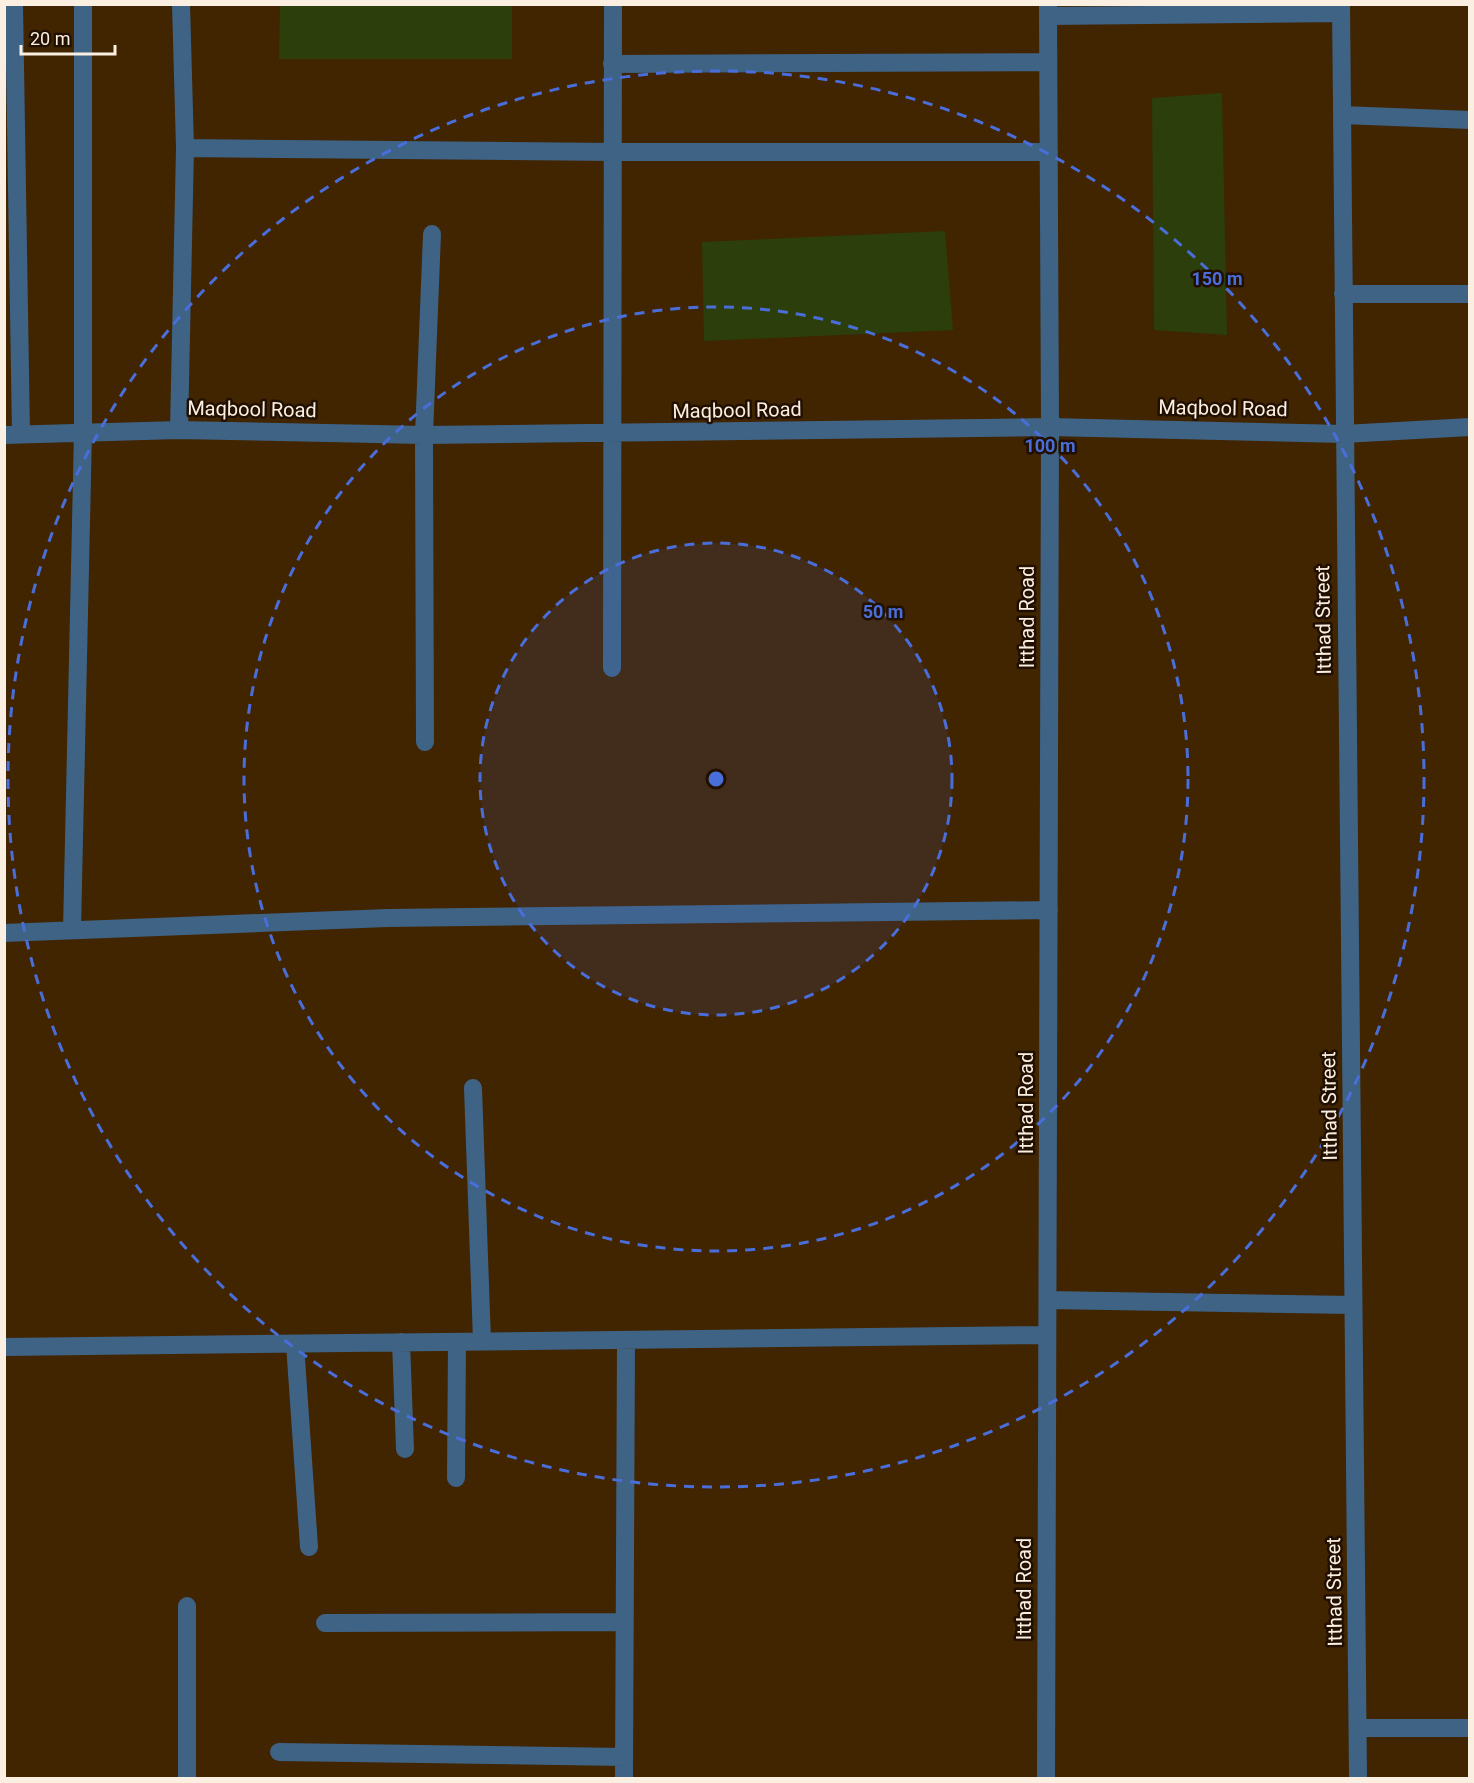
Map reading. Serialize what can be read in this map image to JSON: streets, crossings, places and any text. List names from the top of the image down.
{
  "streets": {
    "street": ["Maqbool Road", "Itthad Road", "Itthad Street"]
  },
  "crossings": [
    ["Maqbool Road", "Itthad Road"],
    ["Maqbool Road", "Itthad Street"]
  ],
  "scale_bar": "20 m",
  "rings": ["150 m", "100 m", "50 m"]
}
